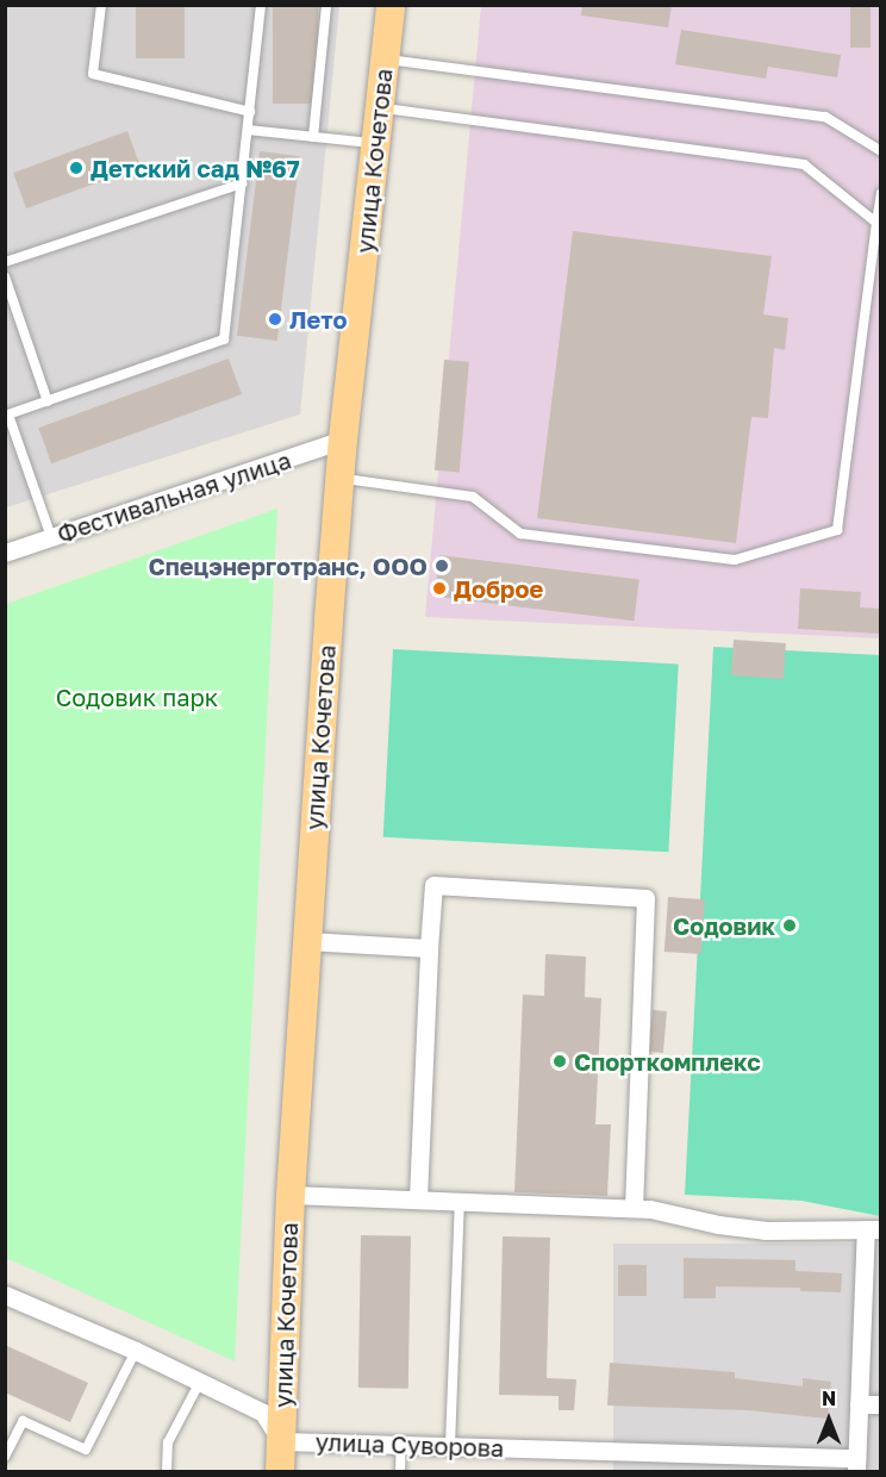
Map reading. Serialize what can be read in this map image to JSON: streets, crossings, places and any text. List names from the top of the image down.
{
  "streets": {
    "main road": ["улица Кочетова"],
    "street": ["Фестивальная улица", "улица Суворова"]
  },
  "crossings": [
    ["улица Кочетова", "Фестивальная улица"],
    ["улица Кочетова", "улица Суворова"]
  ],
  "parks": ["Содовик парк"],
  "places": [
    "Детский сад №67",
    "Лето",
    "Спецэнерготранс, ООО",
    "Доброе",
    "Содовик",
    "Спорткомплекс"
  ],
  "north": "top"
}
